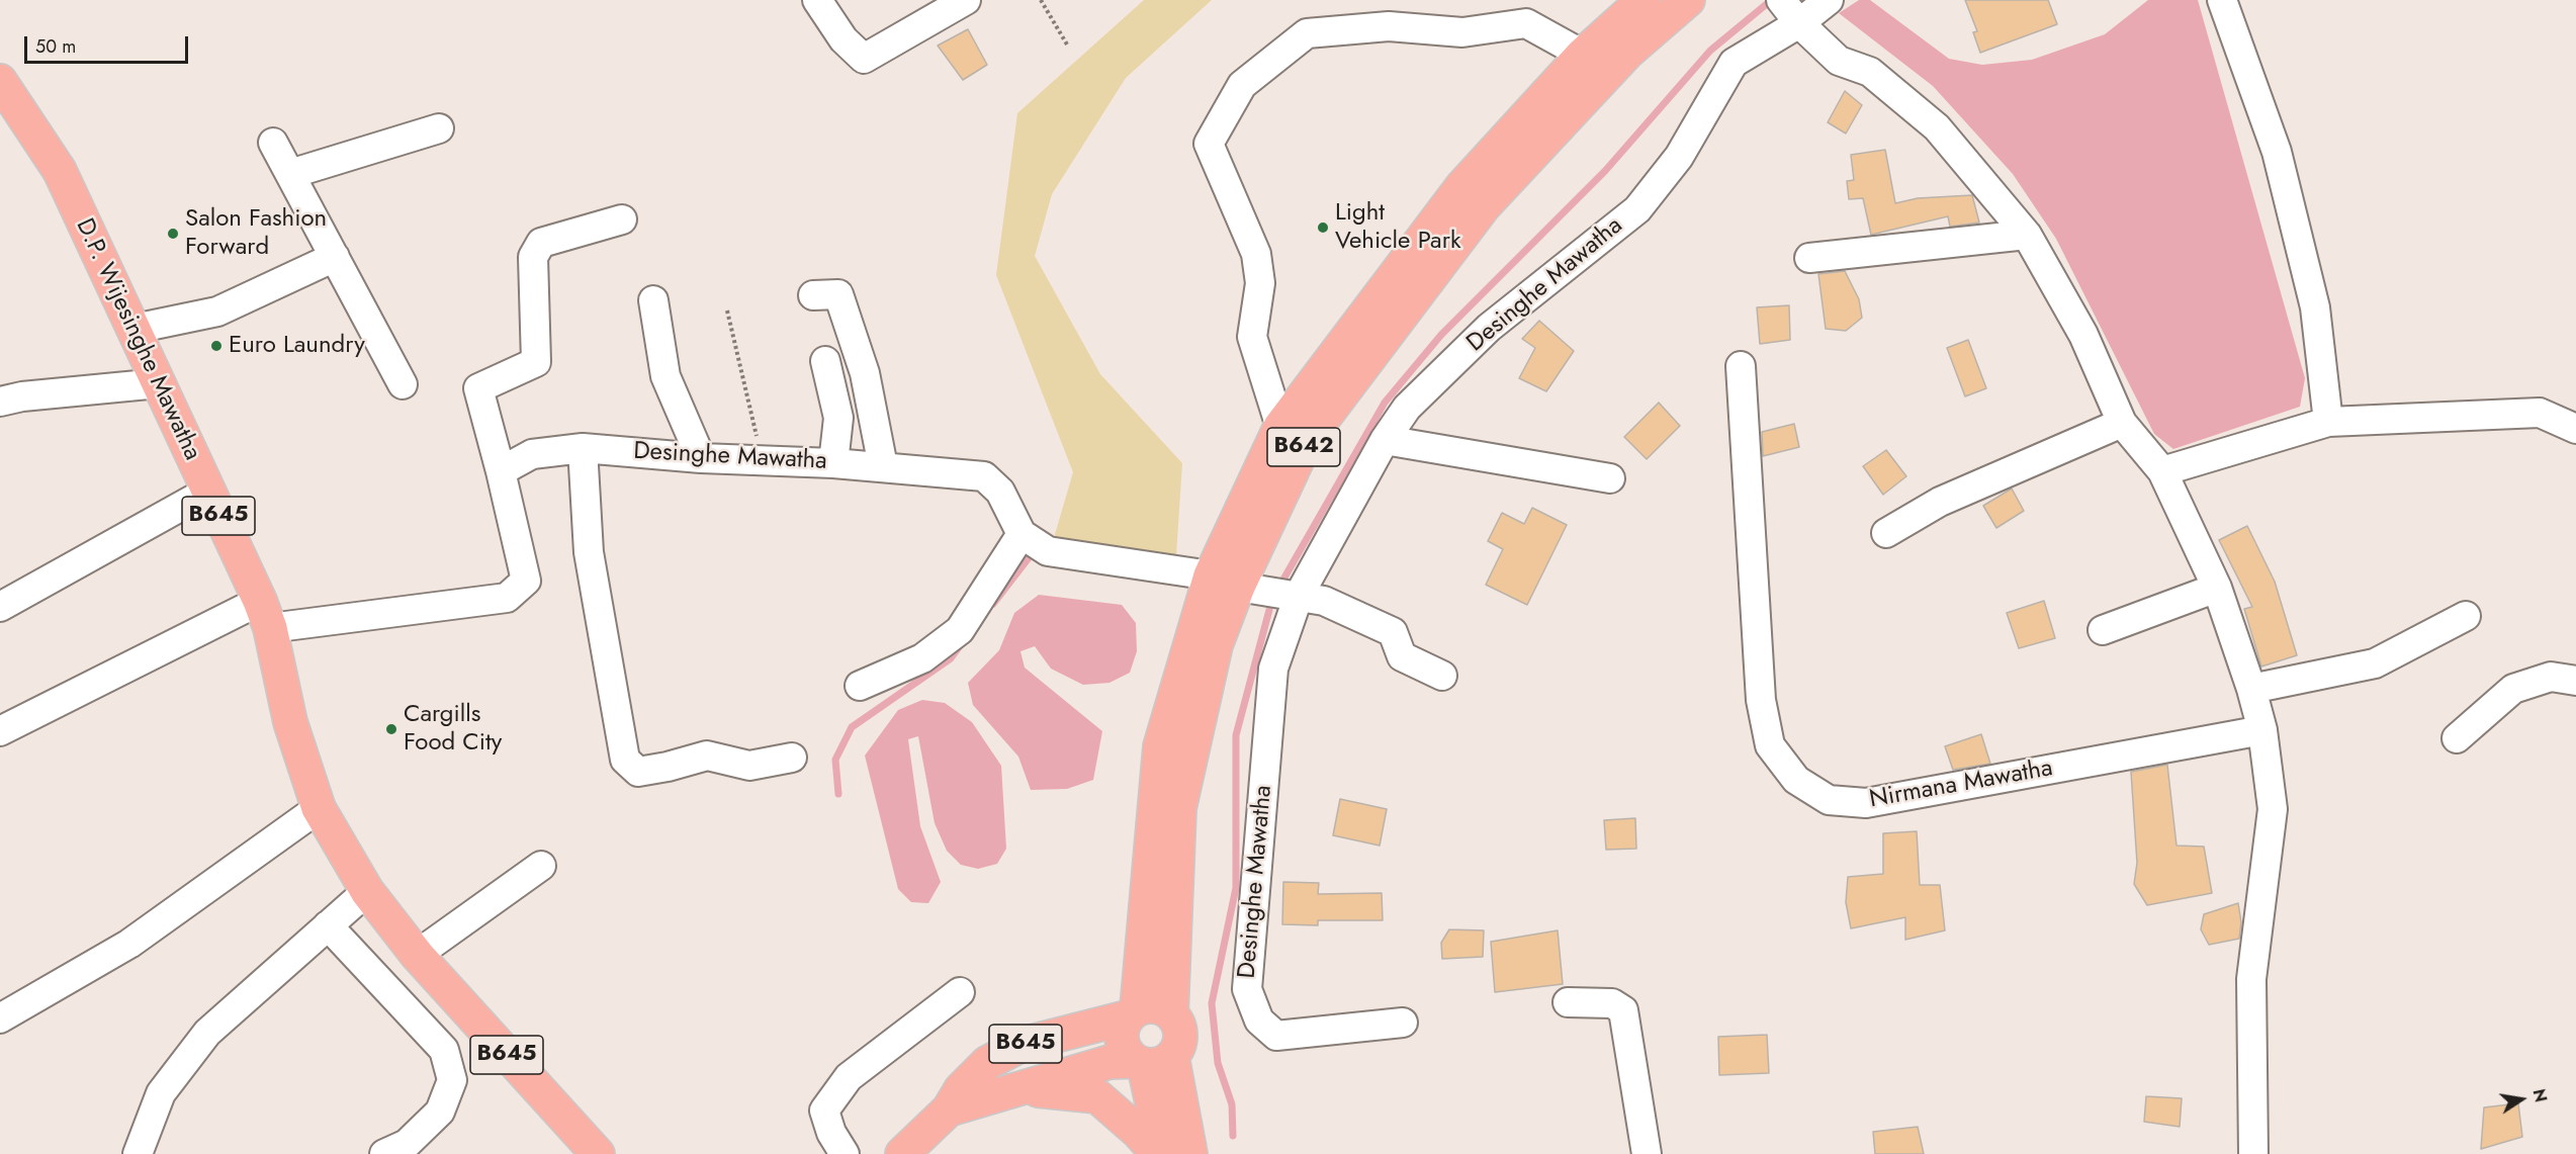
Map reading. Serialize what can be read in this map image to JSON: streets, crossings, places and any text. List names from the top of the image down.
{
  "streets": {
    "main road": ["D.P. Wijesinghe Mawatha", "B642", "B645"],
    "street": ["Desinghe Mawatha", "Nirmana Mawatha"]
  },
  "crossings": [
    ["B642", "B645"]
  ],
  "places": [
    "Light Vehicle Park",
    "Salon Fashion Forward",
    "Euro Laundry",
    "Cargills Food City"
  ],
  "scale_bar": "50 m",
  "north": "right"
}
